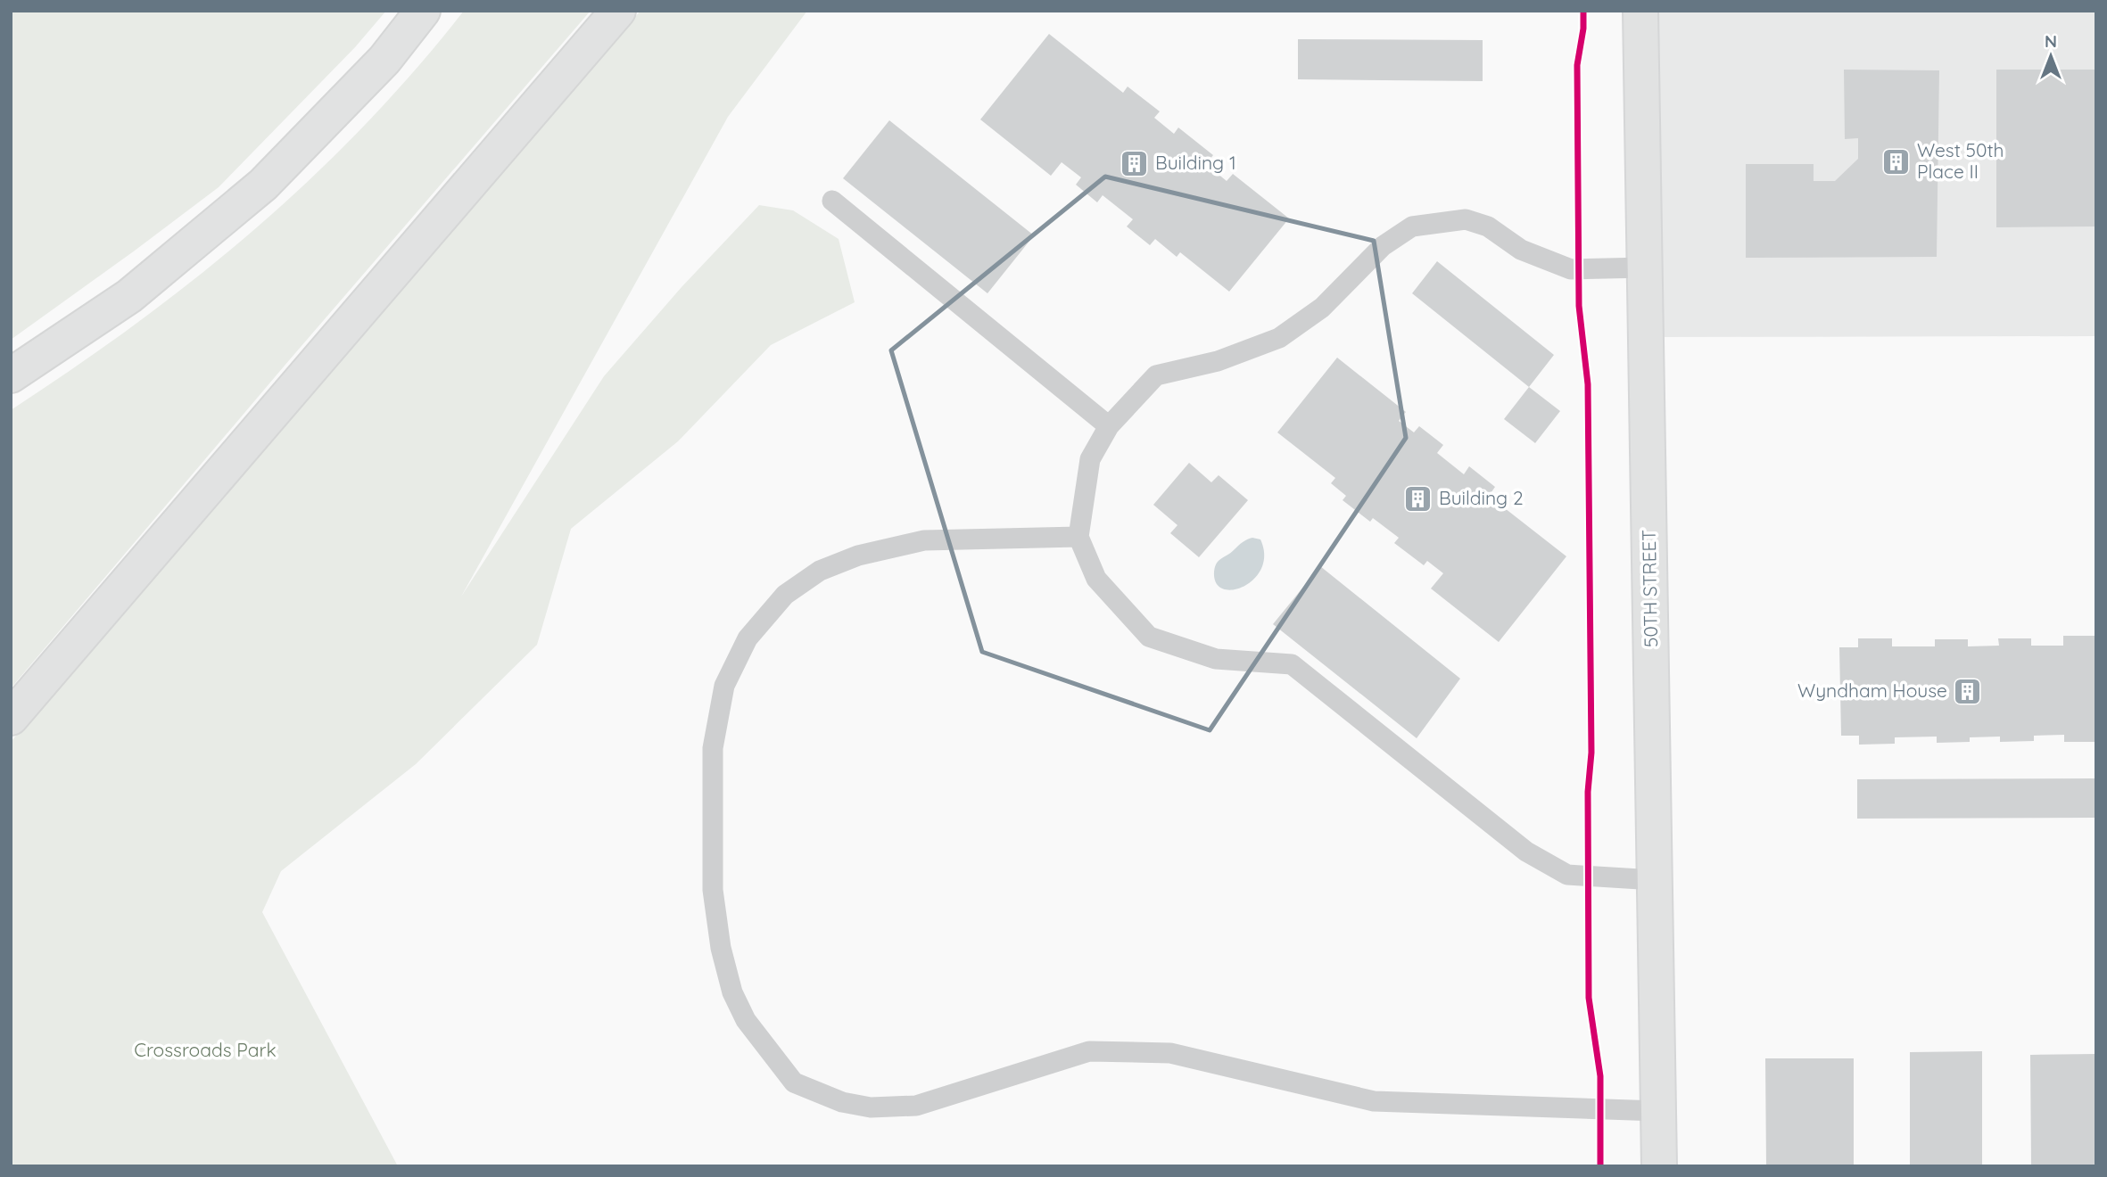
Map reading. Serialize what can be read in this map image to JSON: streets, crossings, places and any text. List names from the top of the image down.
{
  "streets": {
    "main road": ["50TH STREET"]
  },
  "parks": ["Crossroads Park"],
  "places": {
    "building": [
      "West 50th Place II",
      "Building 1",
      "Building 2",
      "Wyndham House"
    ]
  },
  "north": "top"
}
